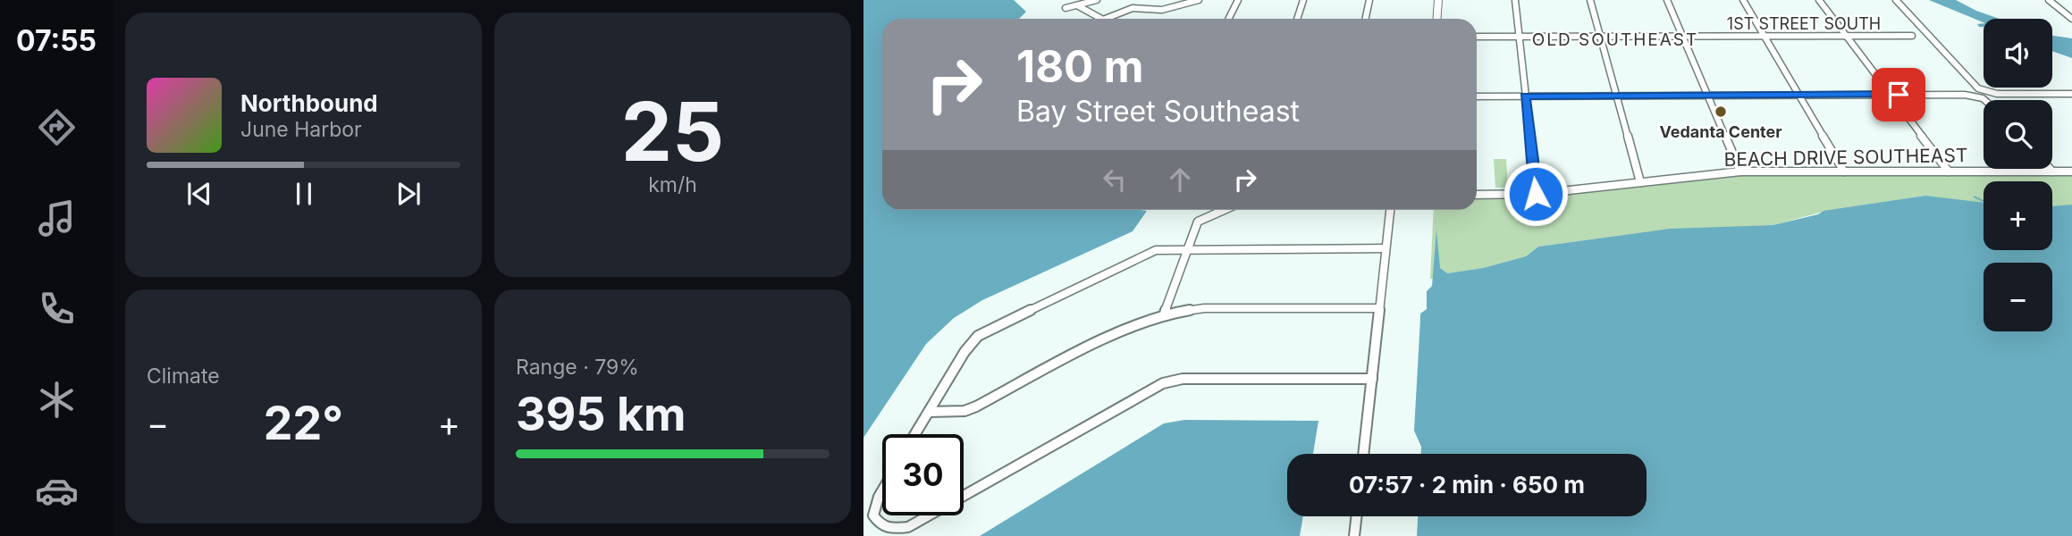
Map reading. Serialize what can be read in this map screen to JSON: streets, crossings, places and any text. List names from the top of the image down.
{
  "streets": {
    "street": ["1ST STREET SOUTH", "BEACH DRIVE SOUTHEAST"]
  },
  "districts": ["OLD SOUTHEAST"],
  "places": ["Vedanta Center"],
  "page": {
    "tabs": "07:55",
    "tile": [
      ["25", "km/h"],
      "Climate",
      ["Range · 79%", "395 km"]
    ],
    "map_buttons": ["+", "−"],
    "turn": ["180 m", "Bay Street Southeast"],
    "song": ["Northbound", "June Harbor"],
    "heat": ["−", "22°", "+"],
    "limit": "30",
    "trip": "07:57 · 2 min · 650 m"
  }
}
